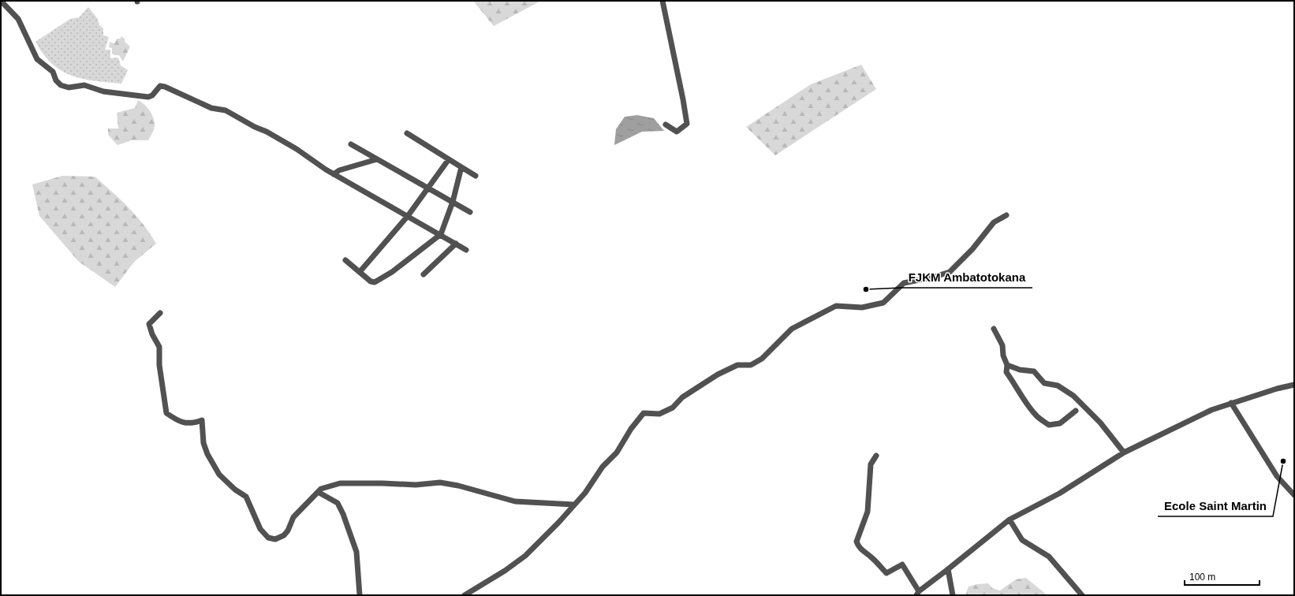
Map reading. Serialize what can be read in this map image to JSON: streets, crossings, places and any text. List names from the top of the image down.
{
  "places": ["FJKM Ambatotokana", "Ecole Saint Martin"],
  "scale_bar": "100 m"
}
